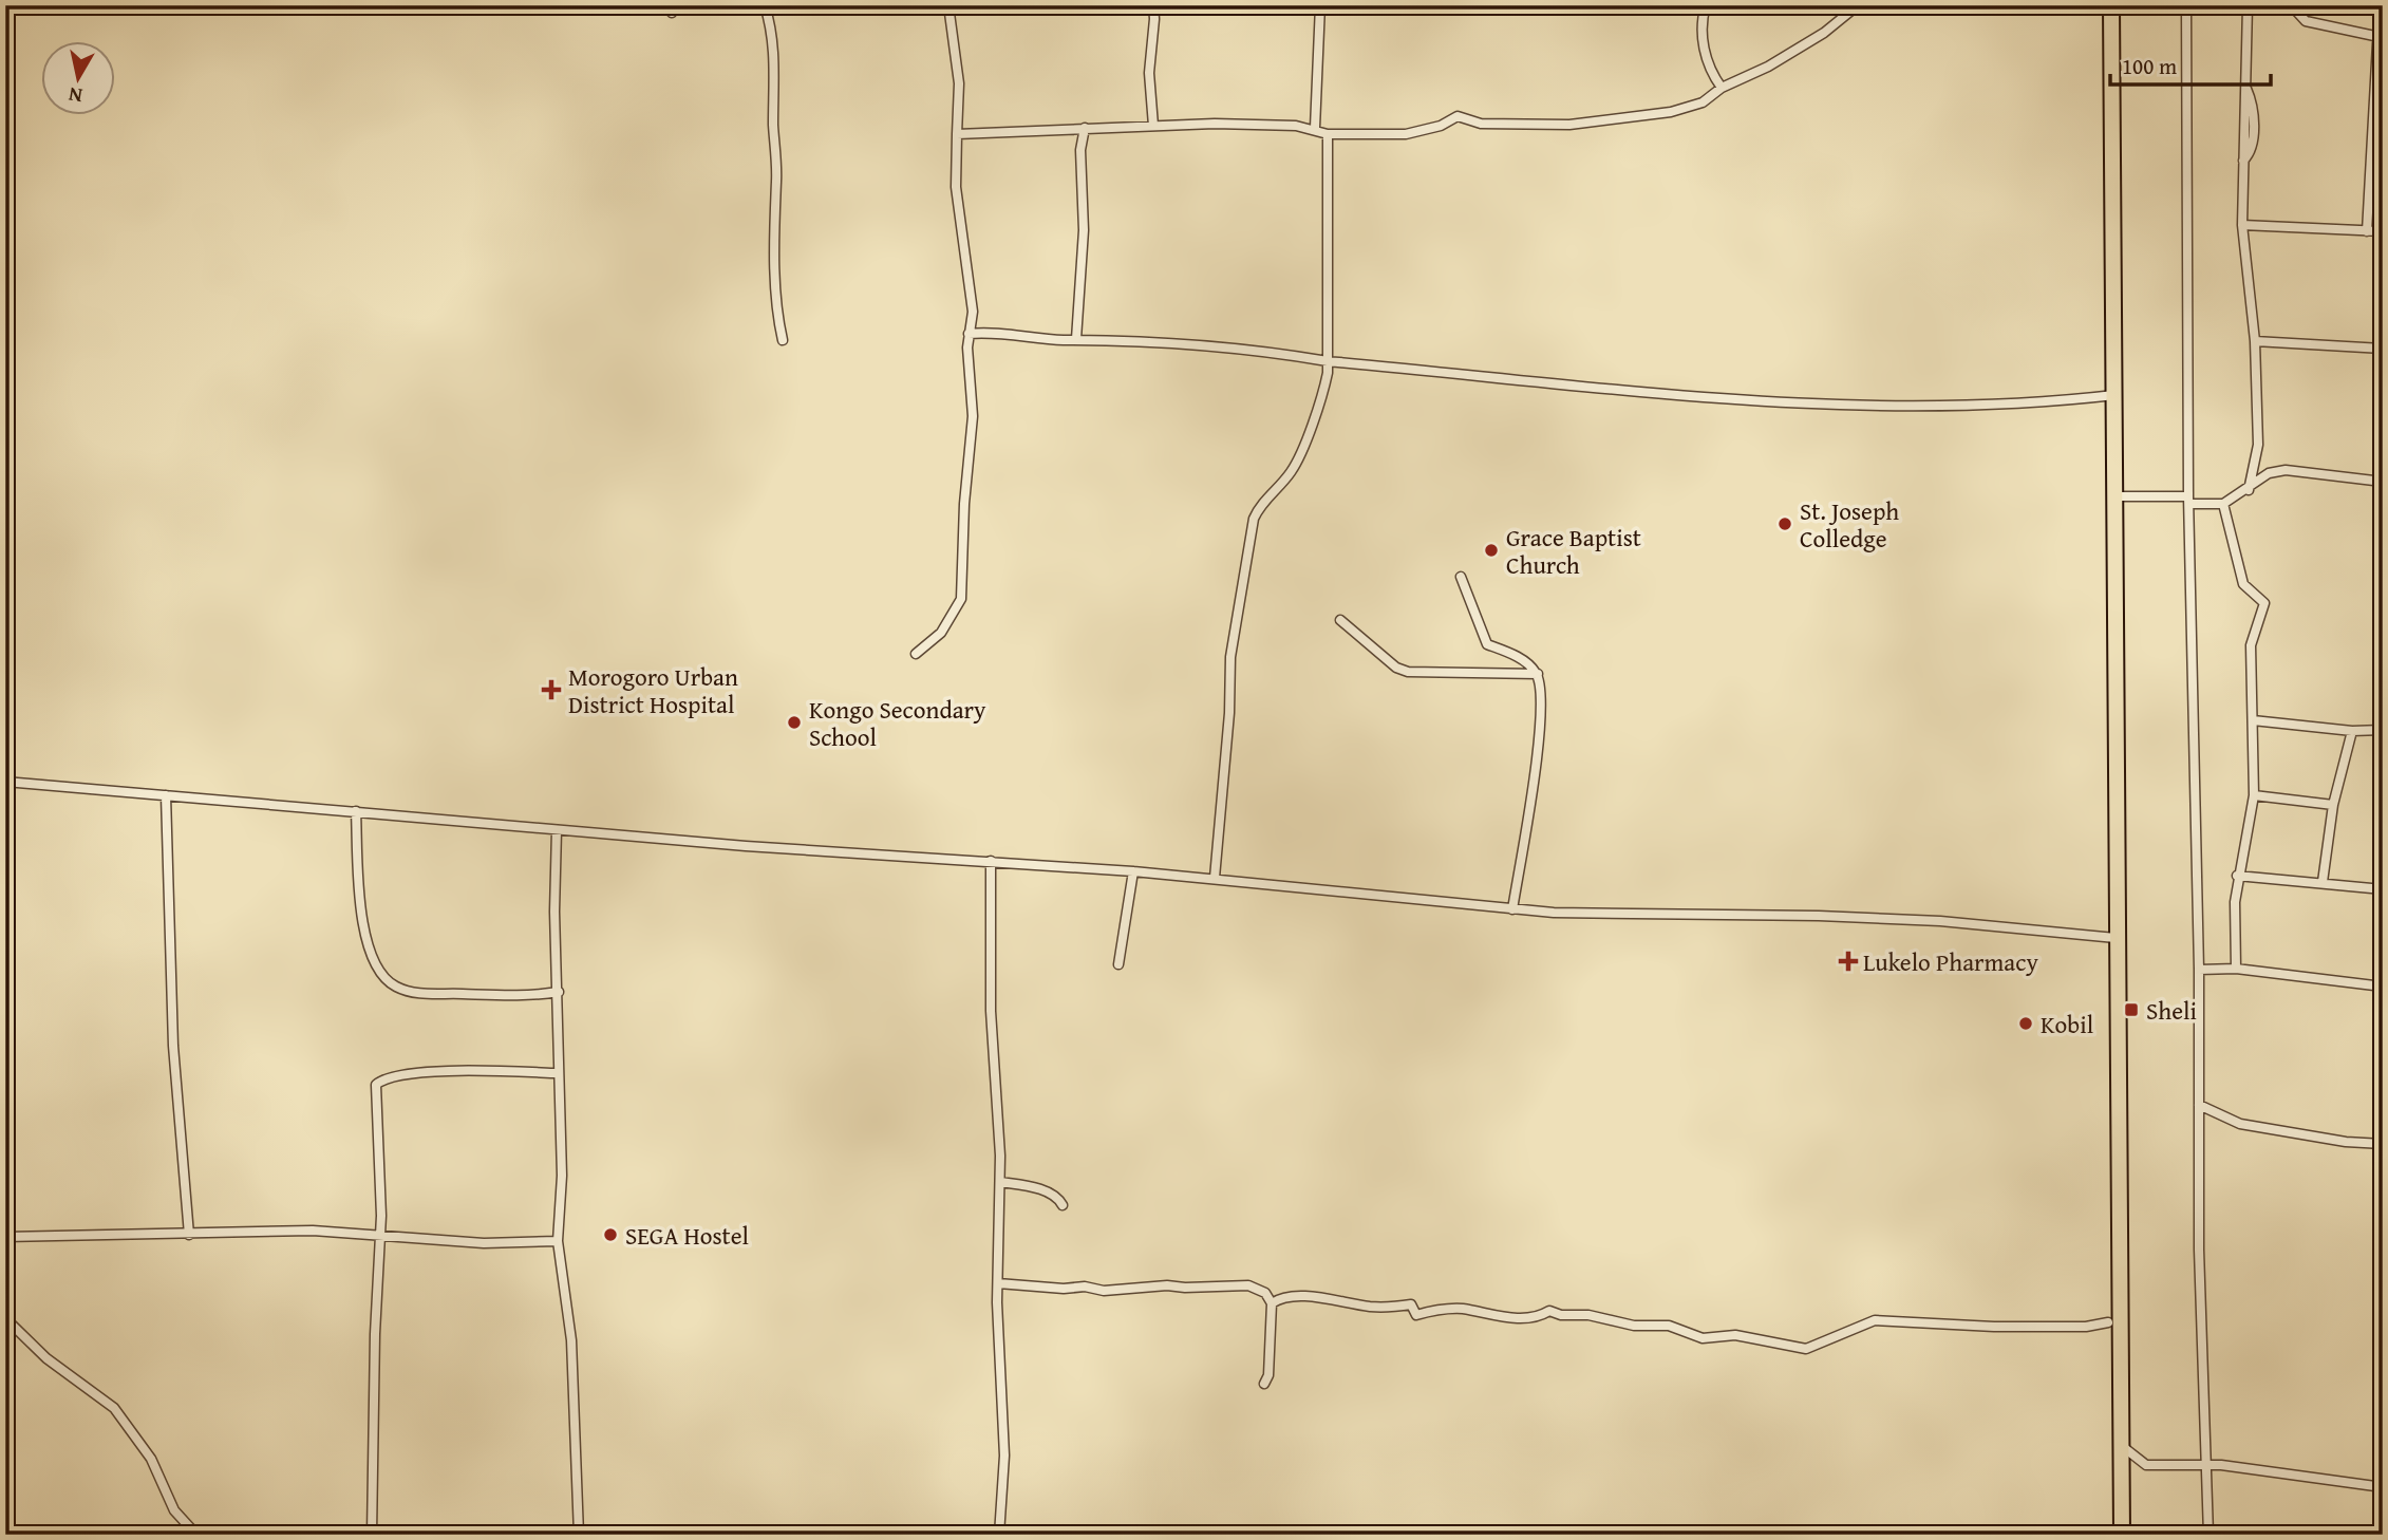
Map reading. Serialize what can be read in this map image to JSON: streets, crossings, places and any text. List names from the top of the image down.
{
  "places": {
    "other": [
      "St. Joseph Colledge",
      "Grace Baptist Church",
      "Kongo Secondary School",
      "Kobil",
      "SEGA Hostel"
    ],
    "health": ["Morogoro Urban District Hospital", "Lukelo Pharmacy"],
    "transit": ["Sheli"]
  },
  "scale_bar": "100 m",
  "north": "bottom"
}
